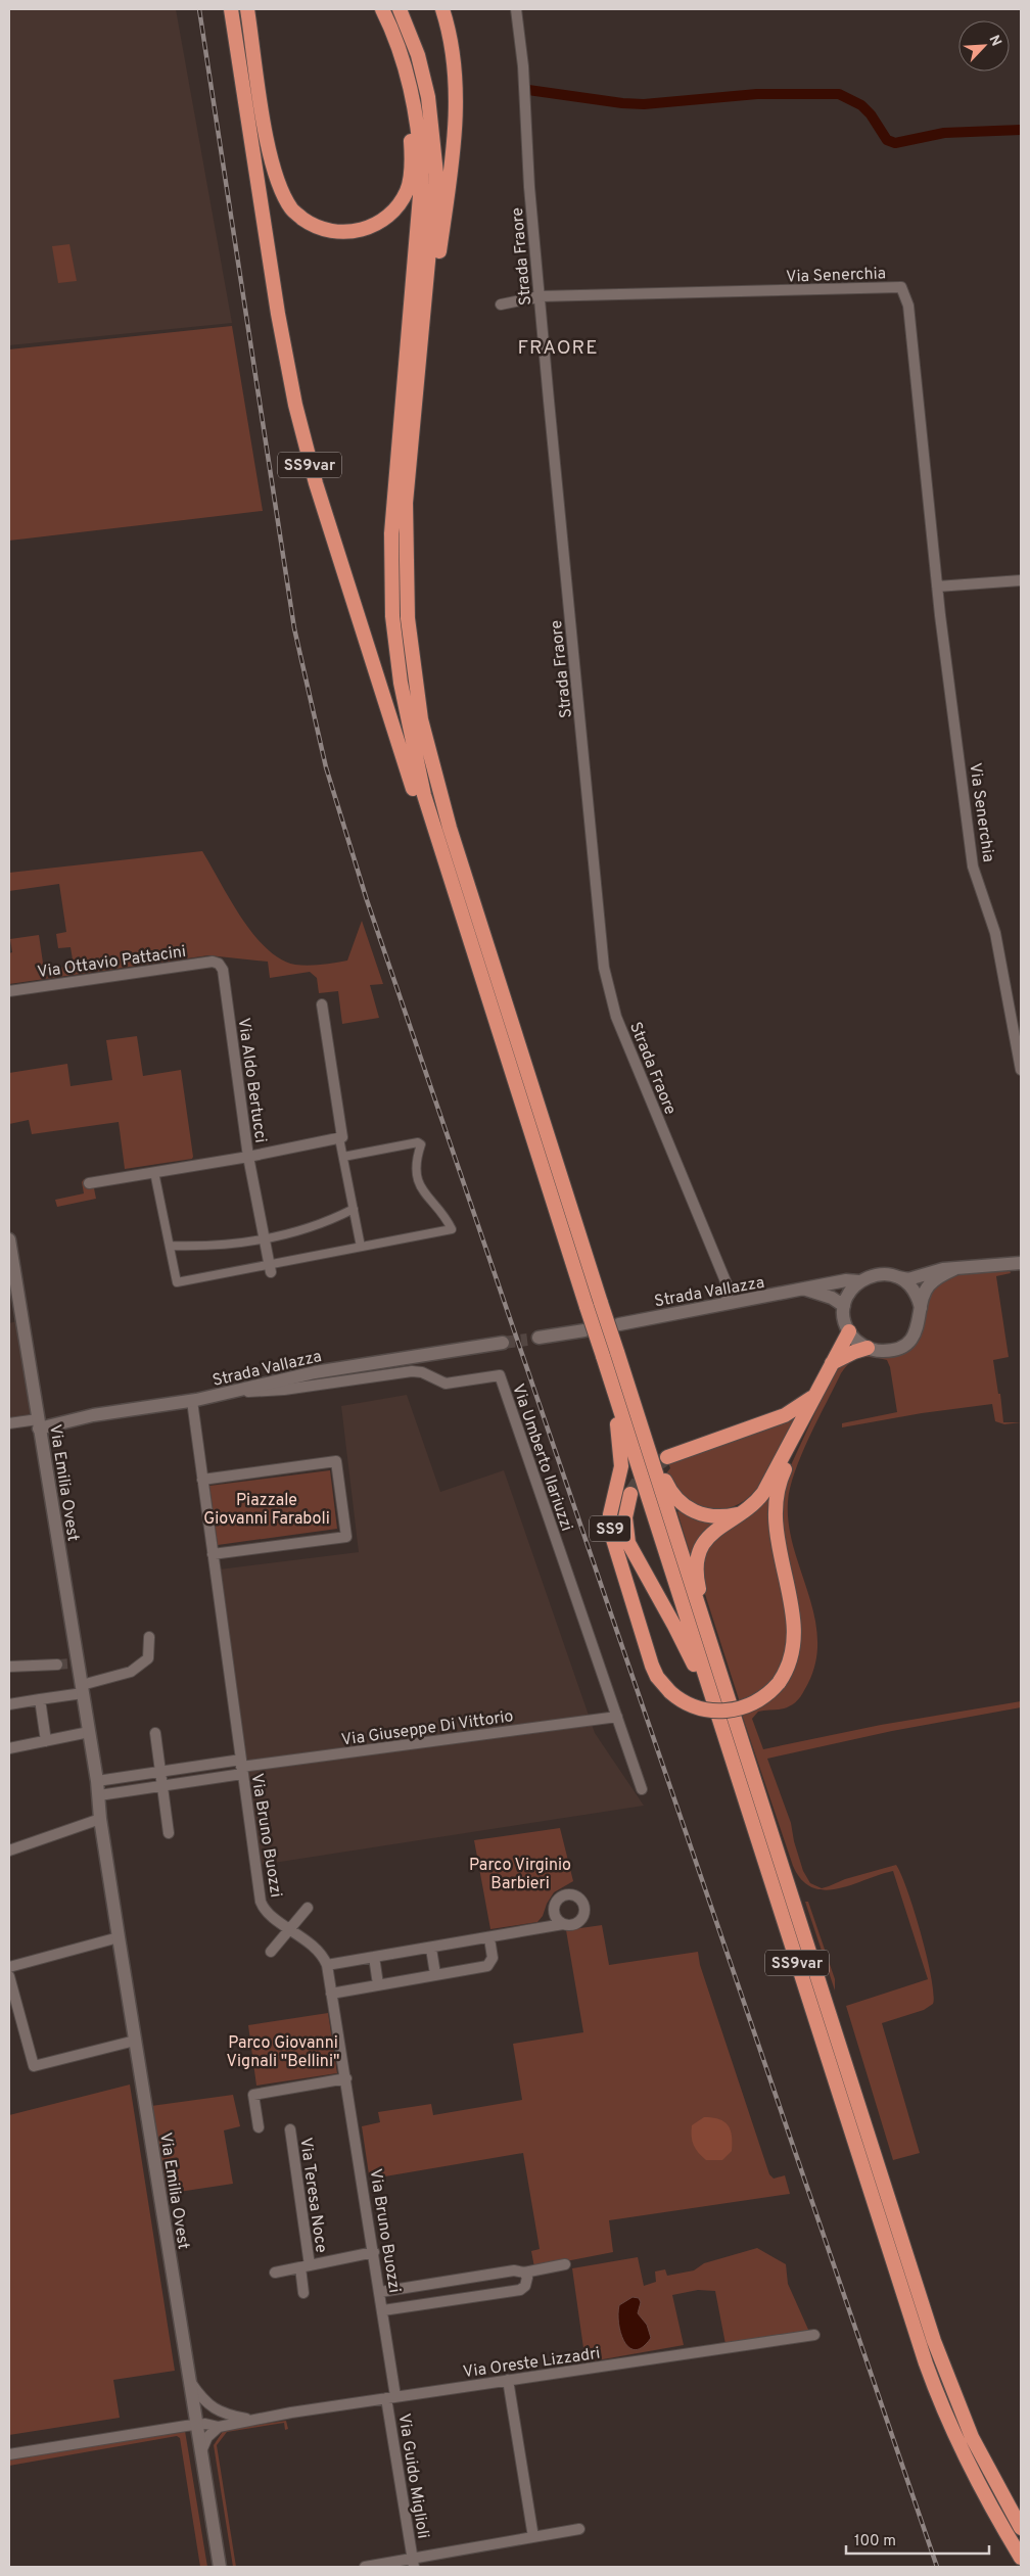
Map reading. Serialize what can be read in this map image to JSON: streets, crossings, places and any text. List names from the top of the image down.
{
  "streets": {
    "highway": ["SS9var", "SS9"],
    "street": [
      "Strada Fraore",
      "Via Senerchia",
      "Via Ottavio Pattacini",
      "Via Aldo Bertucci",
      "Strada Vallazza",
      "Via Umberto Ilariuzzi",
      "Via Emilia Ovest",
      "Via Giuseppe Di Vittorio",
      "Via Bruno Buozzi",
      "Via Teresa Noce",
      "Via Oreste Lizzadri",
      "Via Guido Miglioli"
    ]
  },
  "crossings": [
    ["Strada Fraore", "Via Senerchia"],
    ["Strada Fraore", "Strada Vallazza"],
    ["SS9var", "SS9"],
    ["Via Ottavio Pattacini", "Via Aldo Bertucci"],
    ["Strada Vallazza", "Via Umberto Ilariuzzi"],
    ["Strada Vallazza", "Via Emilia Ovest"],
    ["Strada Vallazza", "SS9"],
    ["Strada Vallazza", "Via Bruno Buozzi"],
    ["Via Umberto Ilariuzzi", "Via Giuseppe Di Vittorio"],
    ["Via Emilia Ovest", "Via Oreste Lizzadri"],
    ["Via Giuseppe Di Vittorio", "Via Bruno Buozzi"],
    ["Via Bruno Buozzi", "Via Oreste Lizzadri"],
    ["Via Bruno Buozzi", "Via Guido Miglioli"],
    ["Via Oreste Lizzadri", "Via Guido Miglioli"]
  ],
  "districts": ["FRAORE"],
  "parks": ["Piazzale Giovanni Faraboli", "Parco Virginio Barbieri", "Parco Giovanni Vignali \"Bellini\""],
  "scale_bar": "100 m",
  "north": "top right"
}
